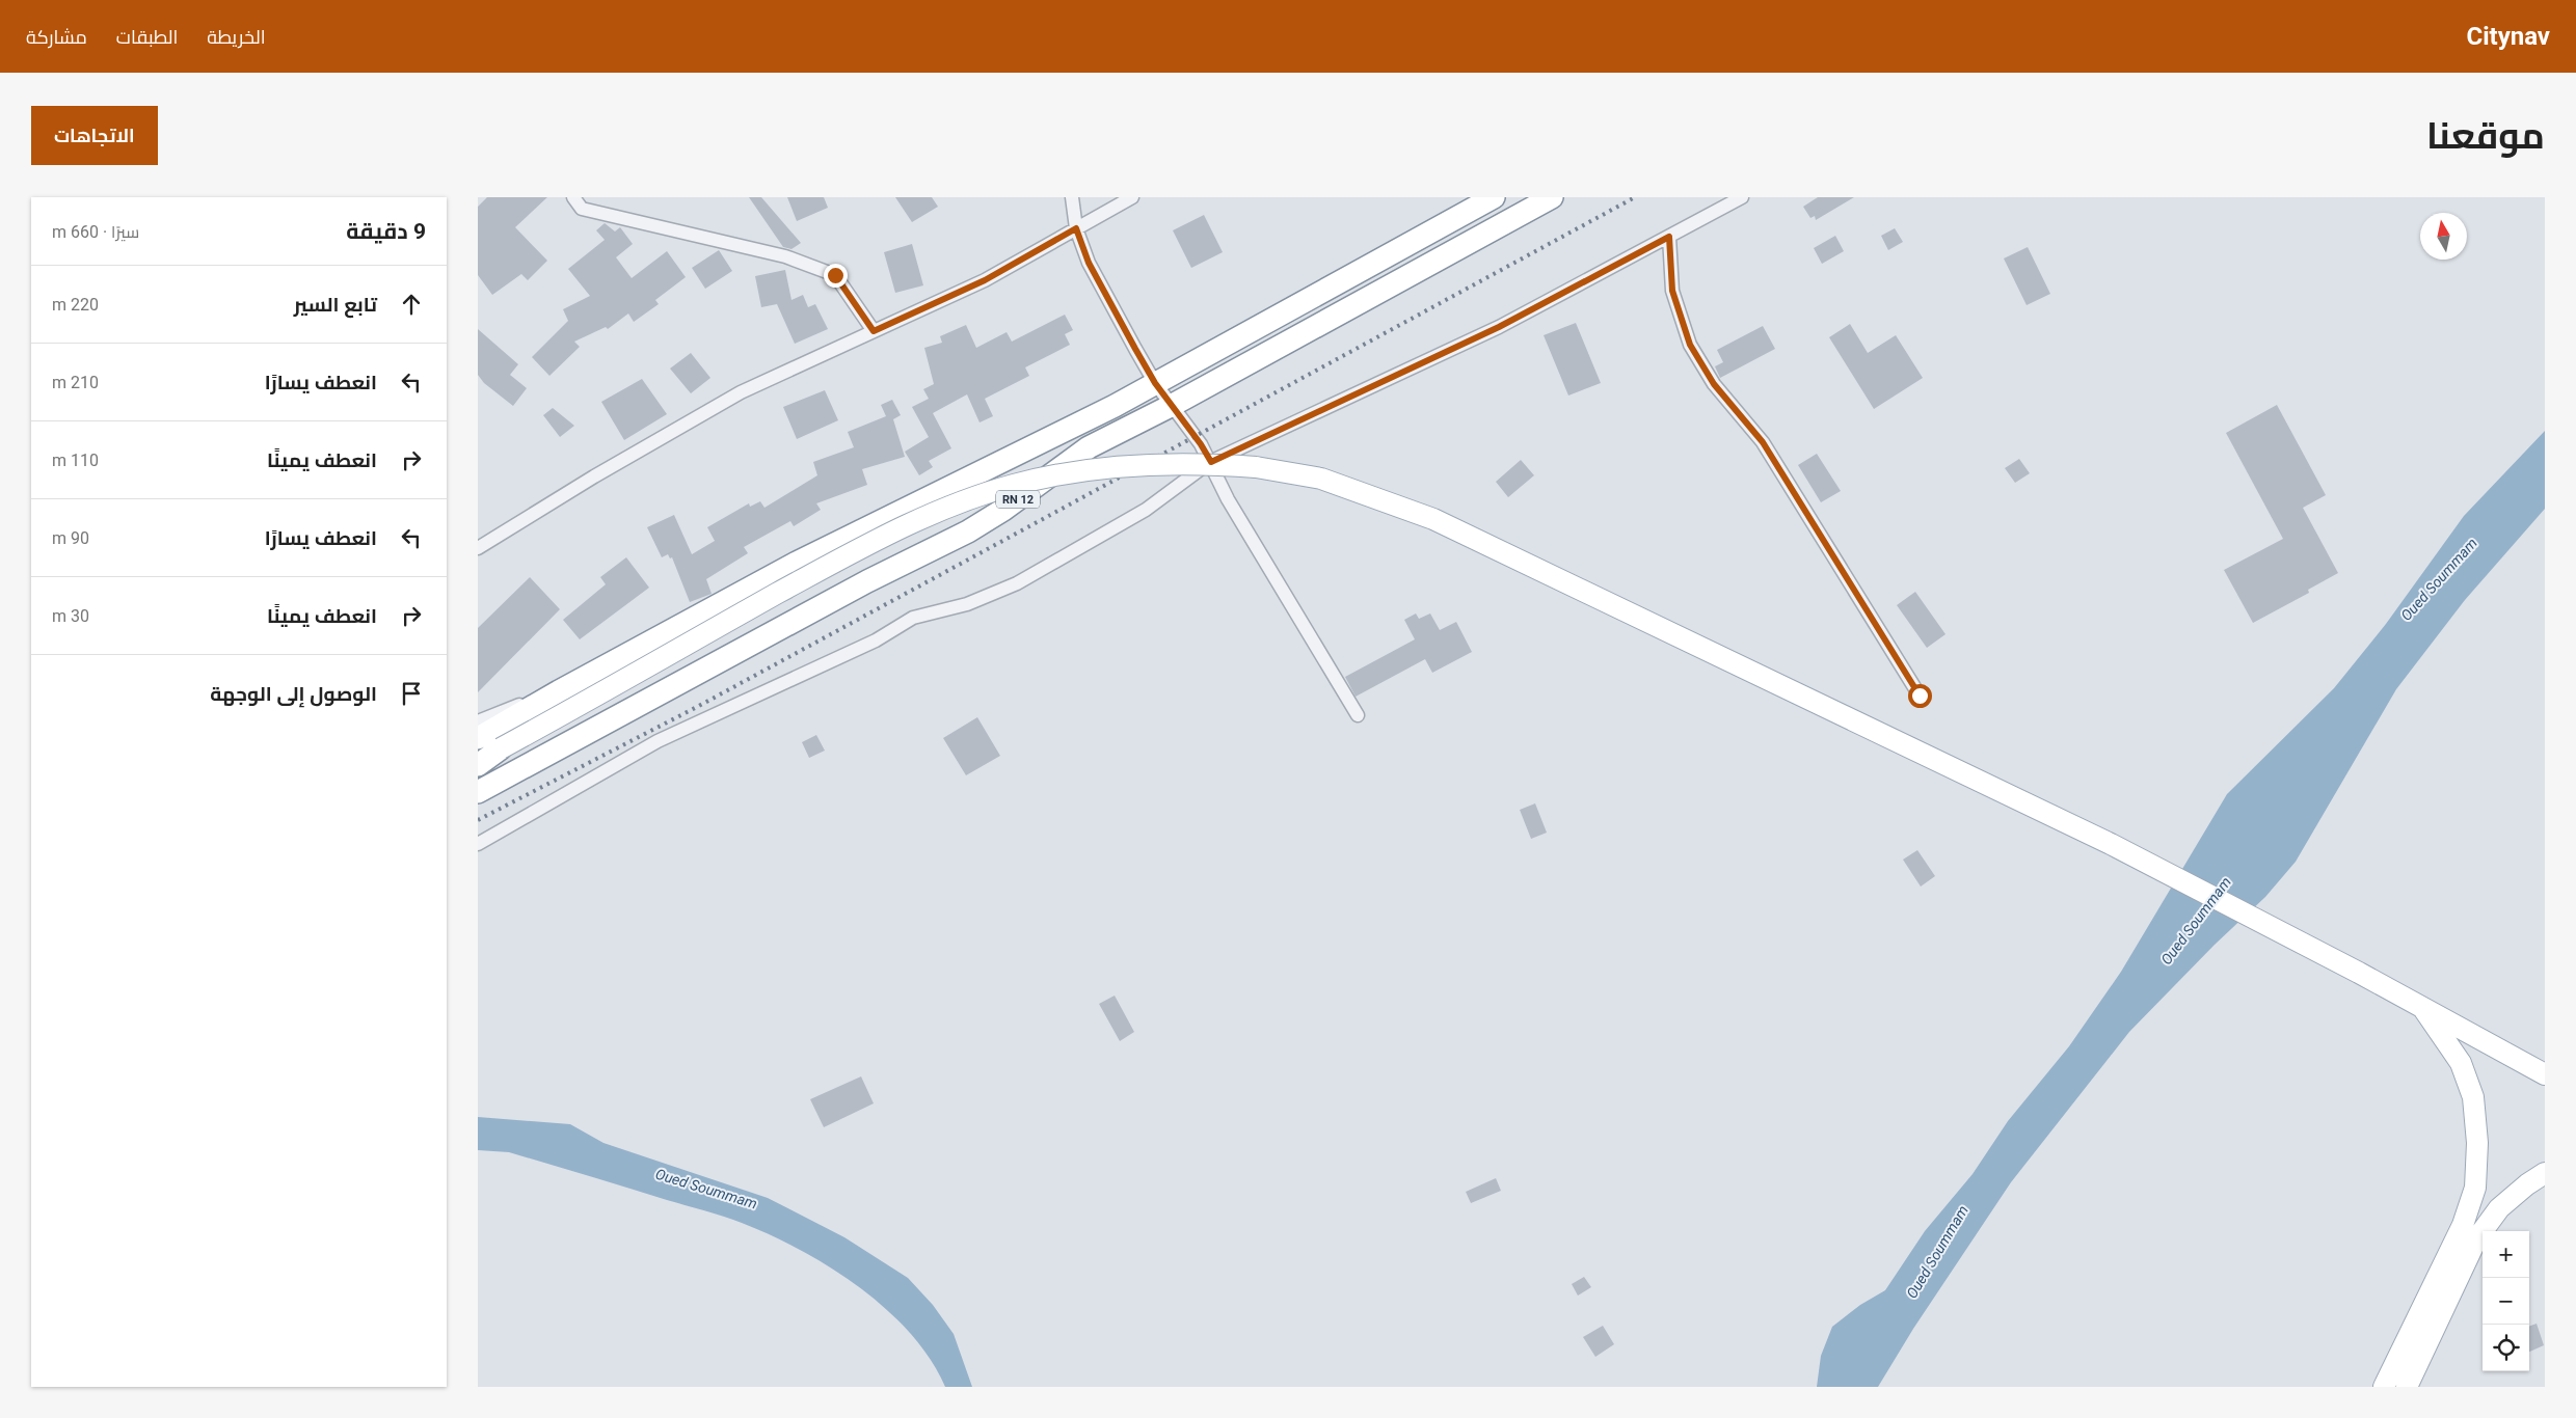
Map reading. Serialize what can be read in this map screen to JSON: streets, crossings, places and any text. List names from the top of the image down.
{
  "streets": {
    "highway": ["RN 12"]
  },
  "water": ["Oued Soummam"],
  "north": "top",
  "page": {
    "header": "Citynav",
    "nav": ["الخريطة", "الطبقات", "مشاركة"],
    "title": "موقعنا",
    "buttons": "الاتجاهات",
    "heading": ["9 دقيقة", "سيرًا · 660 m"],
    "list": [
      ["تابع السير", "220 m"],
      ["انعطف يسارًا", "210 m"],
      ["انعطف يمينًا", "110 m"],
      ["انعطف يسارًا", "90 m"],
      ["انعطف يمينًا", "30 m"],
      "الوصول إلى الوجهة"
    ],
    "map_buttons": ["+", "−"]
  }
}
